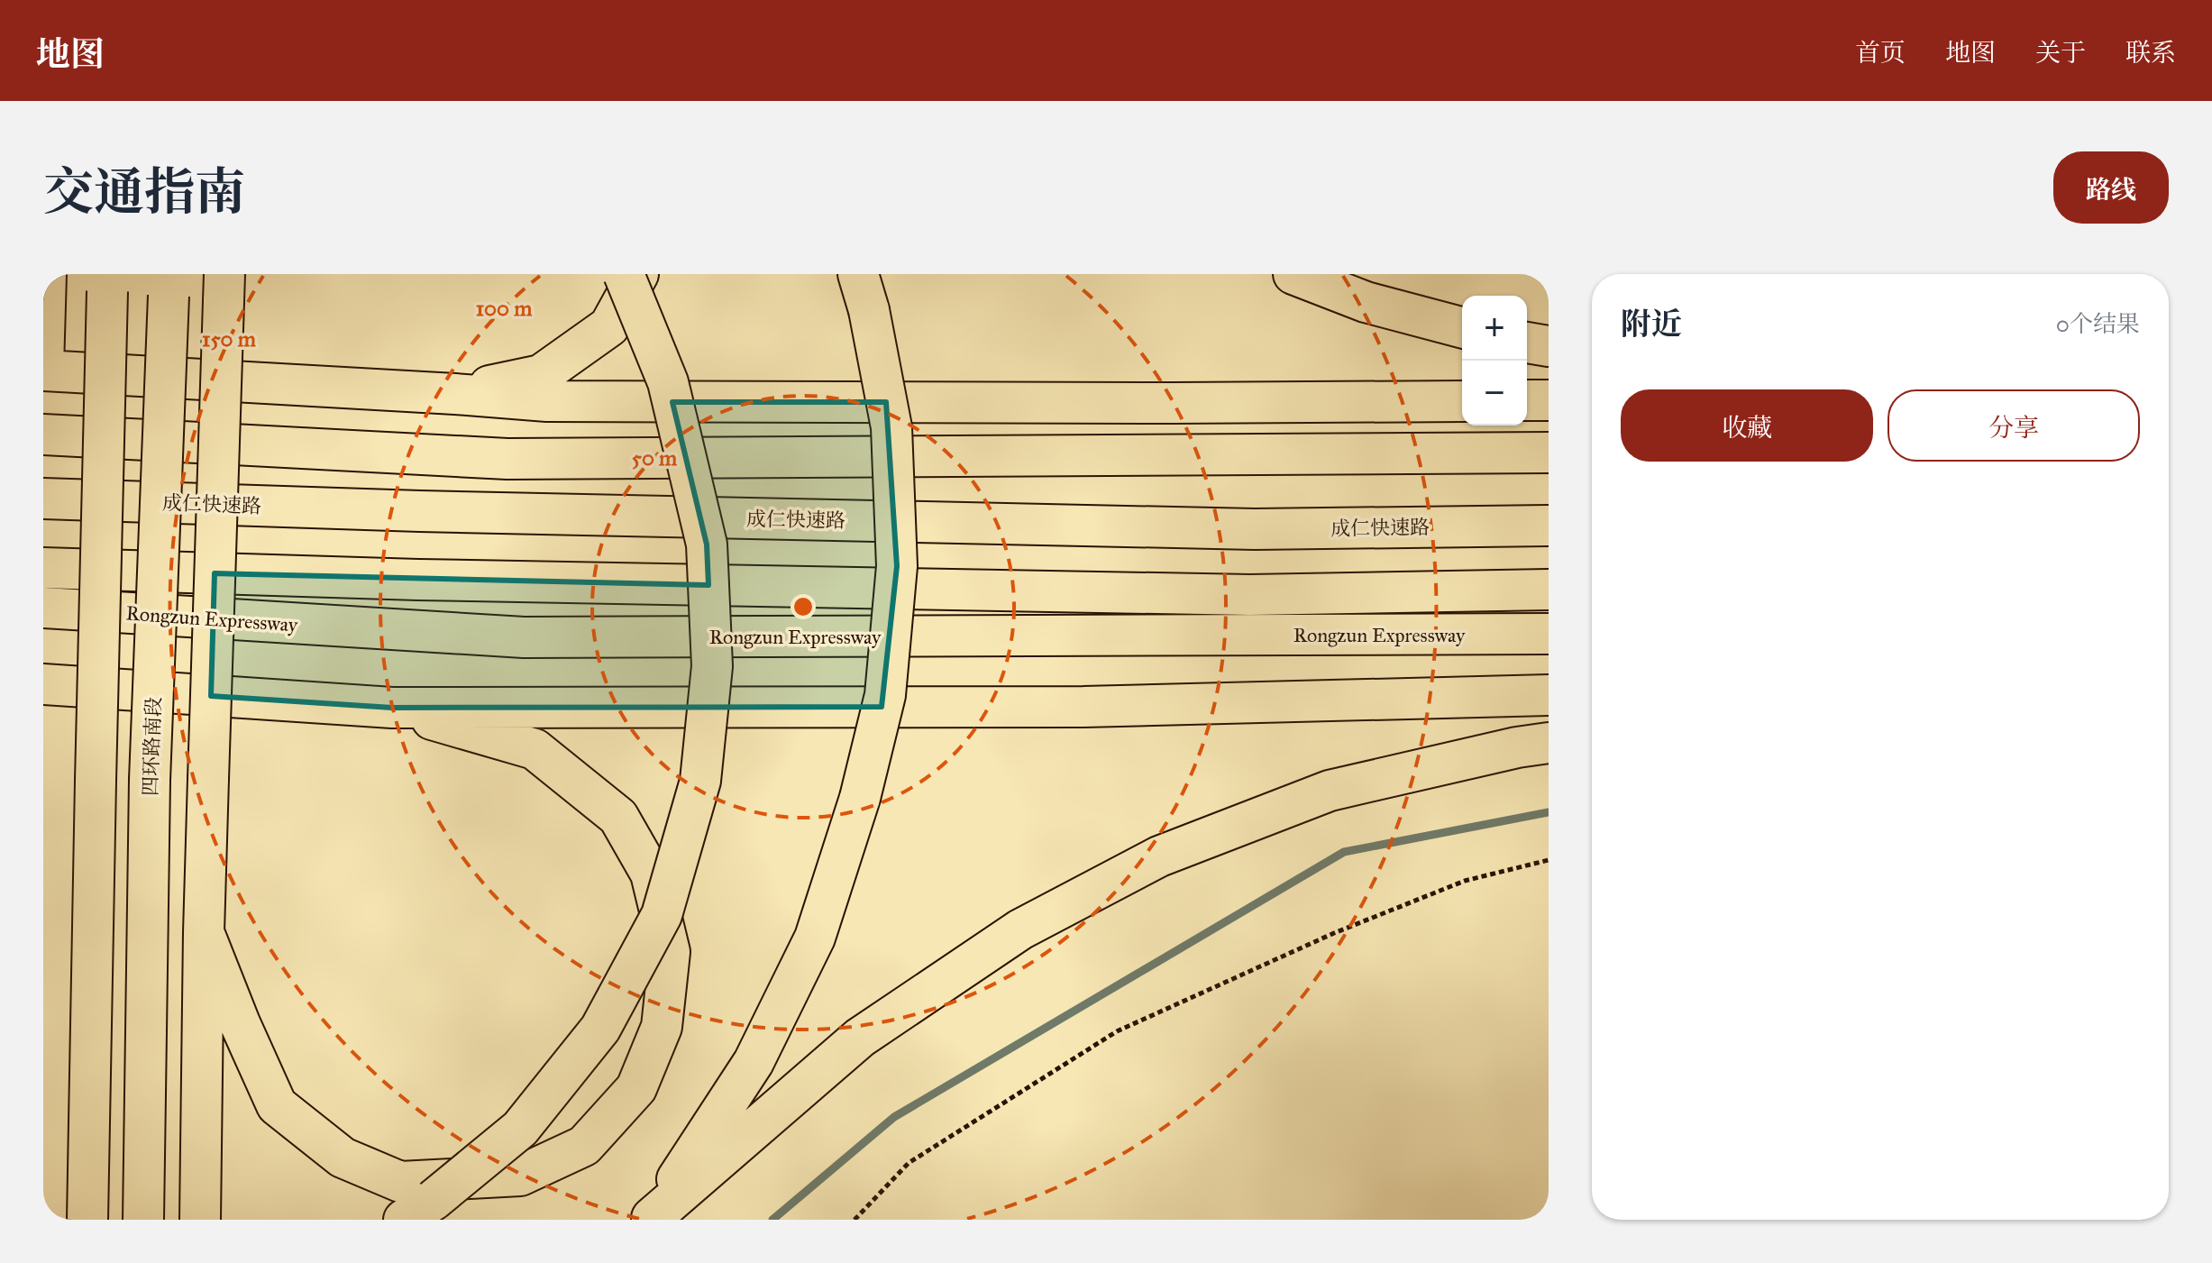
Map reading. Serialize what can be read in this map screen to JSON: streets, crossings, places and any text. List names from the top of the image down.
{
  "streets": {
    "highway": ["成仁快速路", "Rongzun Expressway", "四环路南段"]
  },
  "page": {
    "header": "地图",
    "nav": [
      "首页",
      "地图",
      "关于",
      "联系"
    ],
    "title": "交通指南",
    "buttons": [
      "路线",
      ["收藏", "分享"]
    ],
    "heading": ["附近", "0个结果"],
    "map_buttons": ["+", "−"]
  },
  "rings": ["100 m", "150 m", "50 m"]
}
